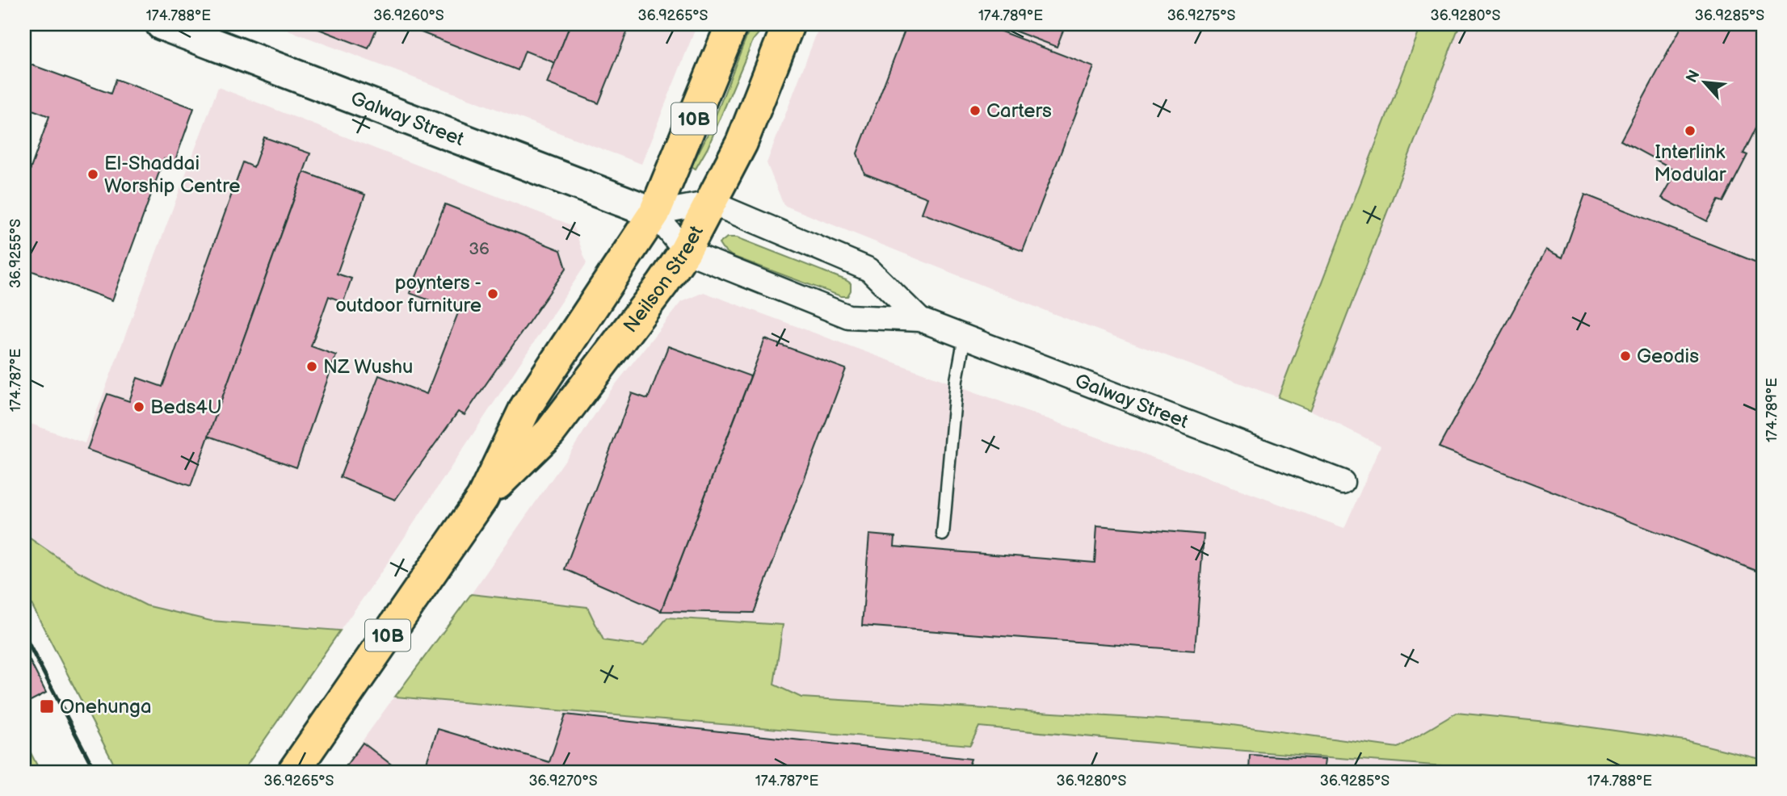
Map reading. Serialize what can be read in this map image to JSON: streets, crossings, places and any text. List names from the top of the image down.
{
  "streets": {
    "main road": ["10B", "Neilson Street"],
    "street": ["Galway Street"]
  },
  "crossings": [
    ["Galway Street", "Neilson Street"]
  ],
  "places": {
    "other": [
      "Carters",
      "Interlink Modular",
      "El-Shaddai Worship Centre",
      "poynters - outdoor furniture",
      "Geodis",
      "NZ Wushu",
      "Beds4U"
    ],
    "transit": ["Onehunga"]
  },
  "house_numbers": ["36"],
  "north": "top left",
  "coordinates": [
    "174.788°E",
    "36.9260°S",
    "36.9265°S",
    "174.789°E",
    "36.9275°S",
    "36.9280°S",
    "36.9285°S",
    "36.9255°S",
    "174.787°E",
    "36.9270°S"
  ]
}
